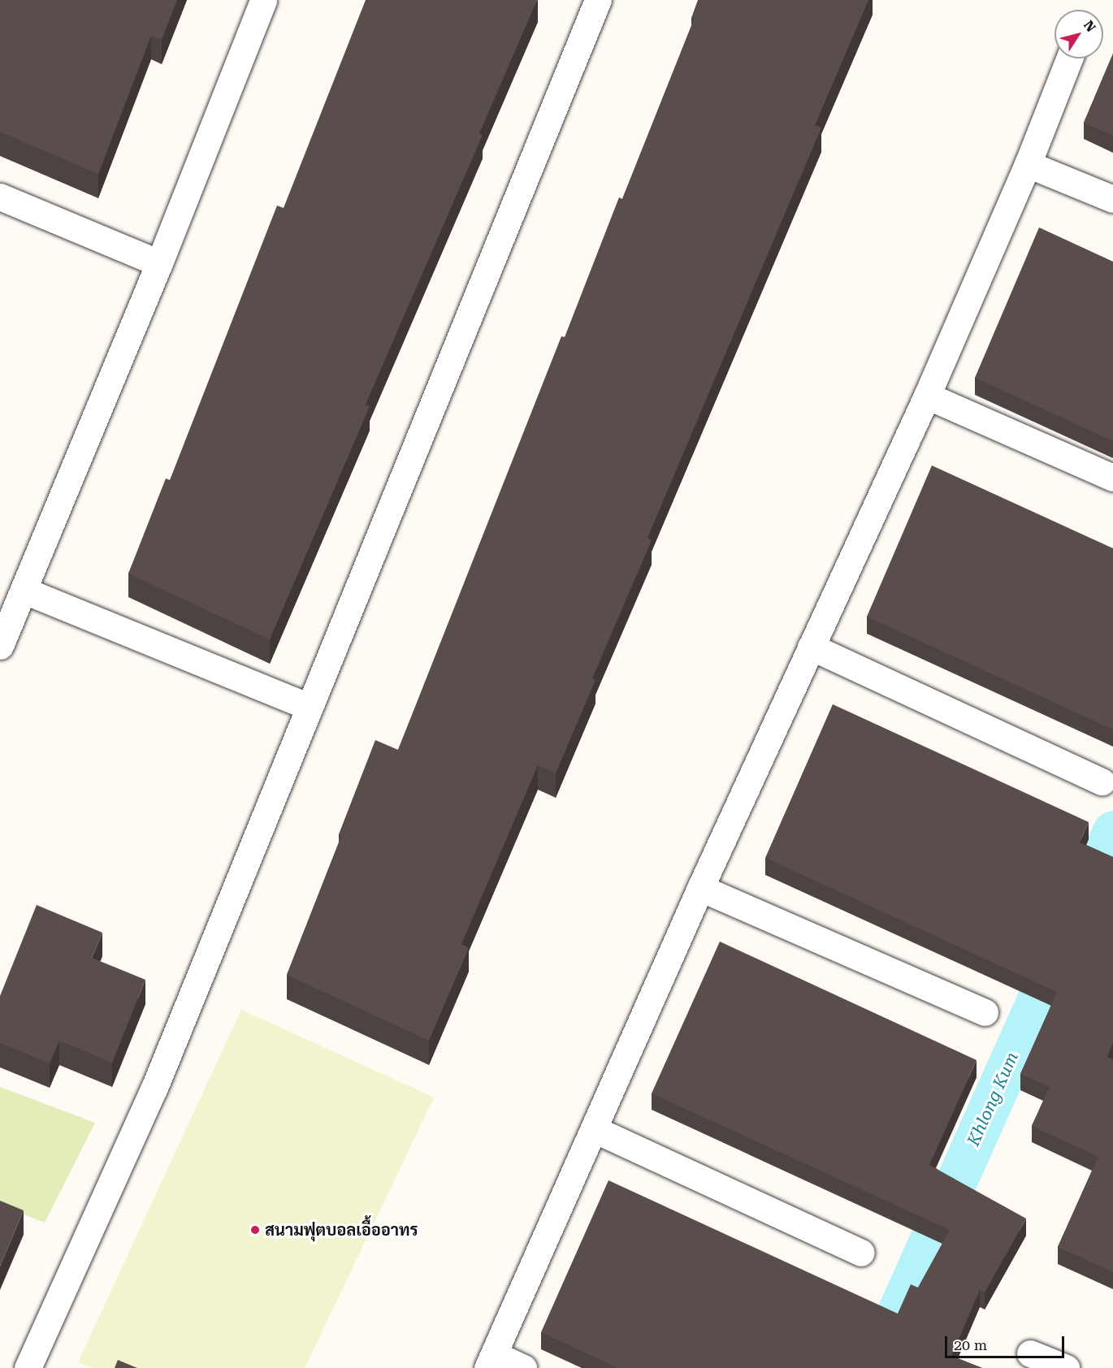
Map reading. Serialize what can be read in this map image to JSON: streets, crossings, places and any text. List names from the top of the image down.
{
  "water": ["Khlong Kum"],
  "places": ["สนามฟุตบอลเอื้ออาทร"],
  "scale_bar": "20 m",
  "north": "top right"
}
